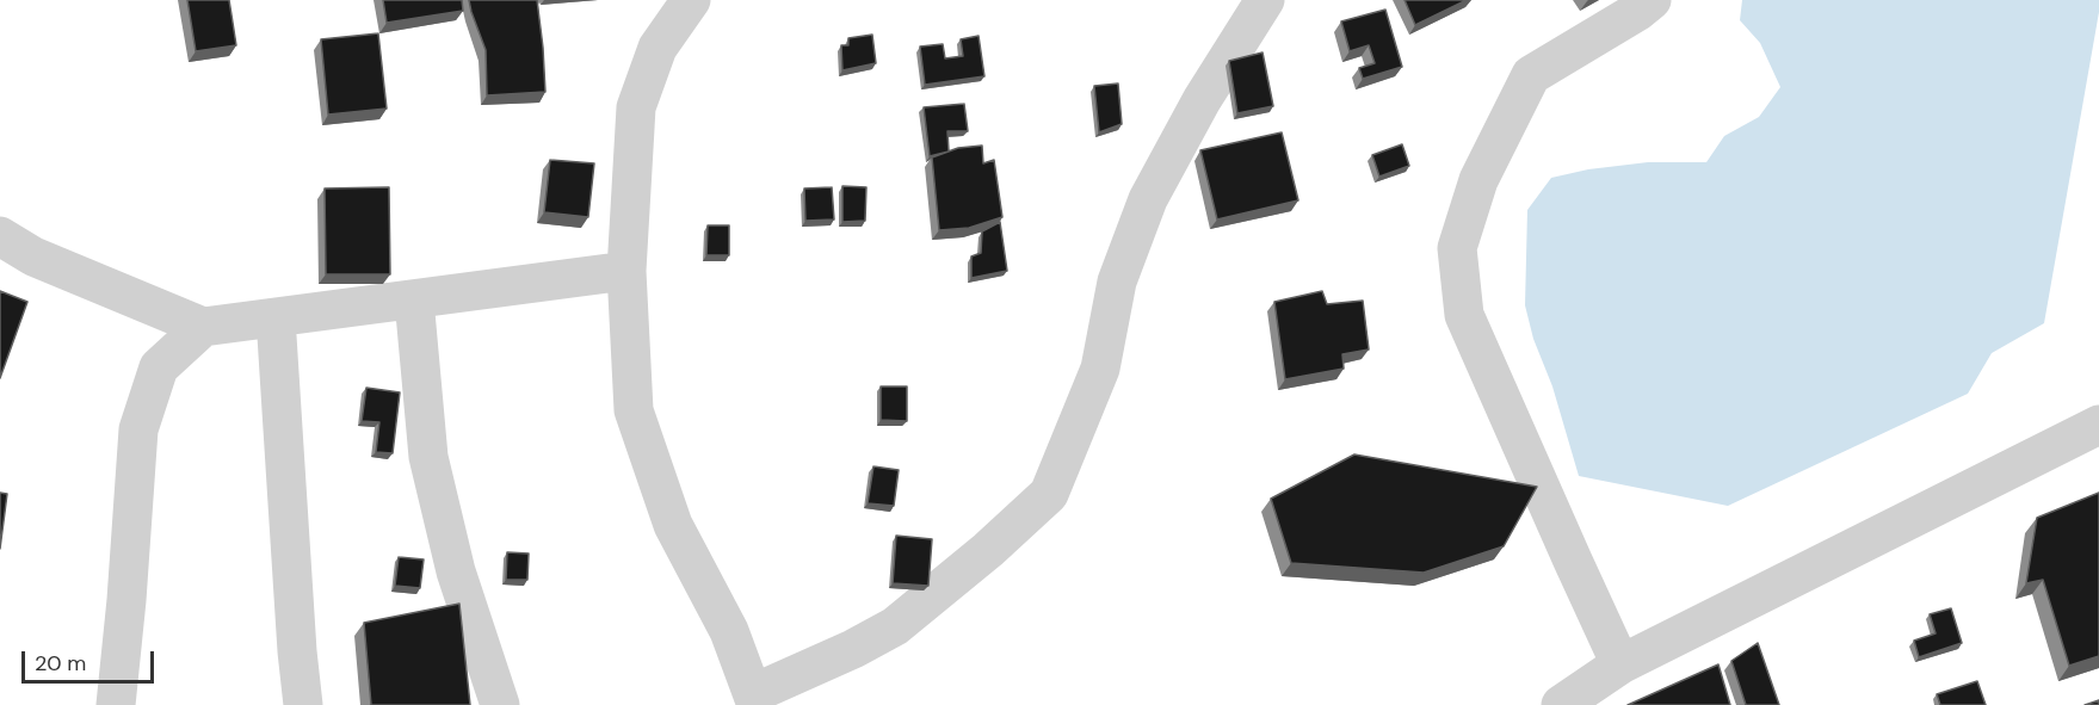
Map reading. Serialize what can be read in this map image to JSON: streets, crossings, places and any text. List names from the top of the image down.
{
  "scale_bar": "20 m"
}
